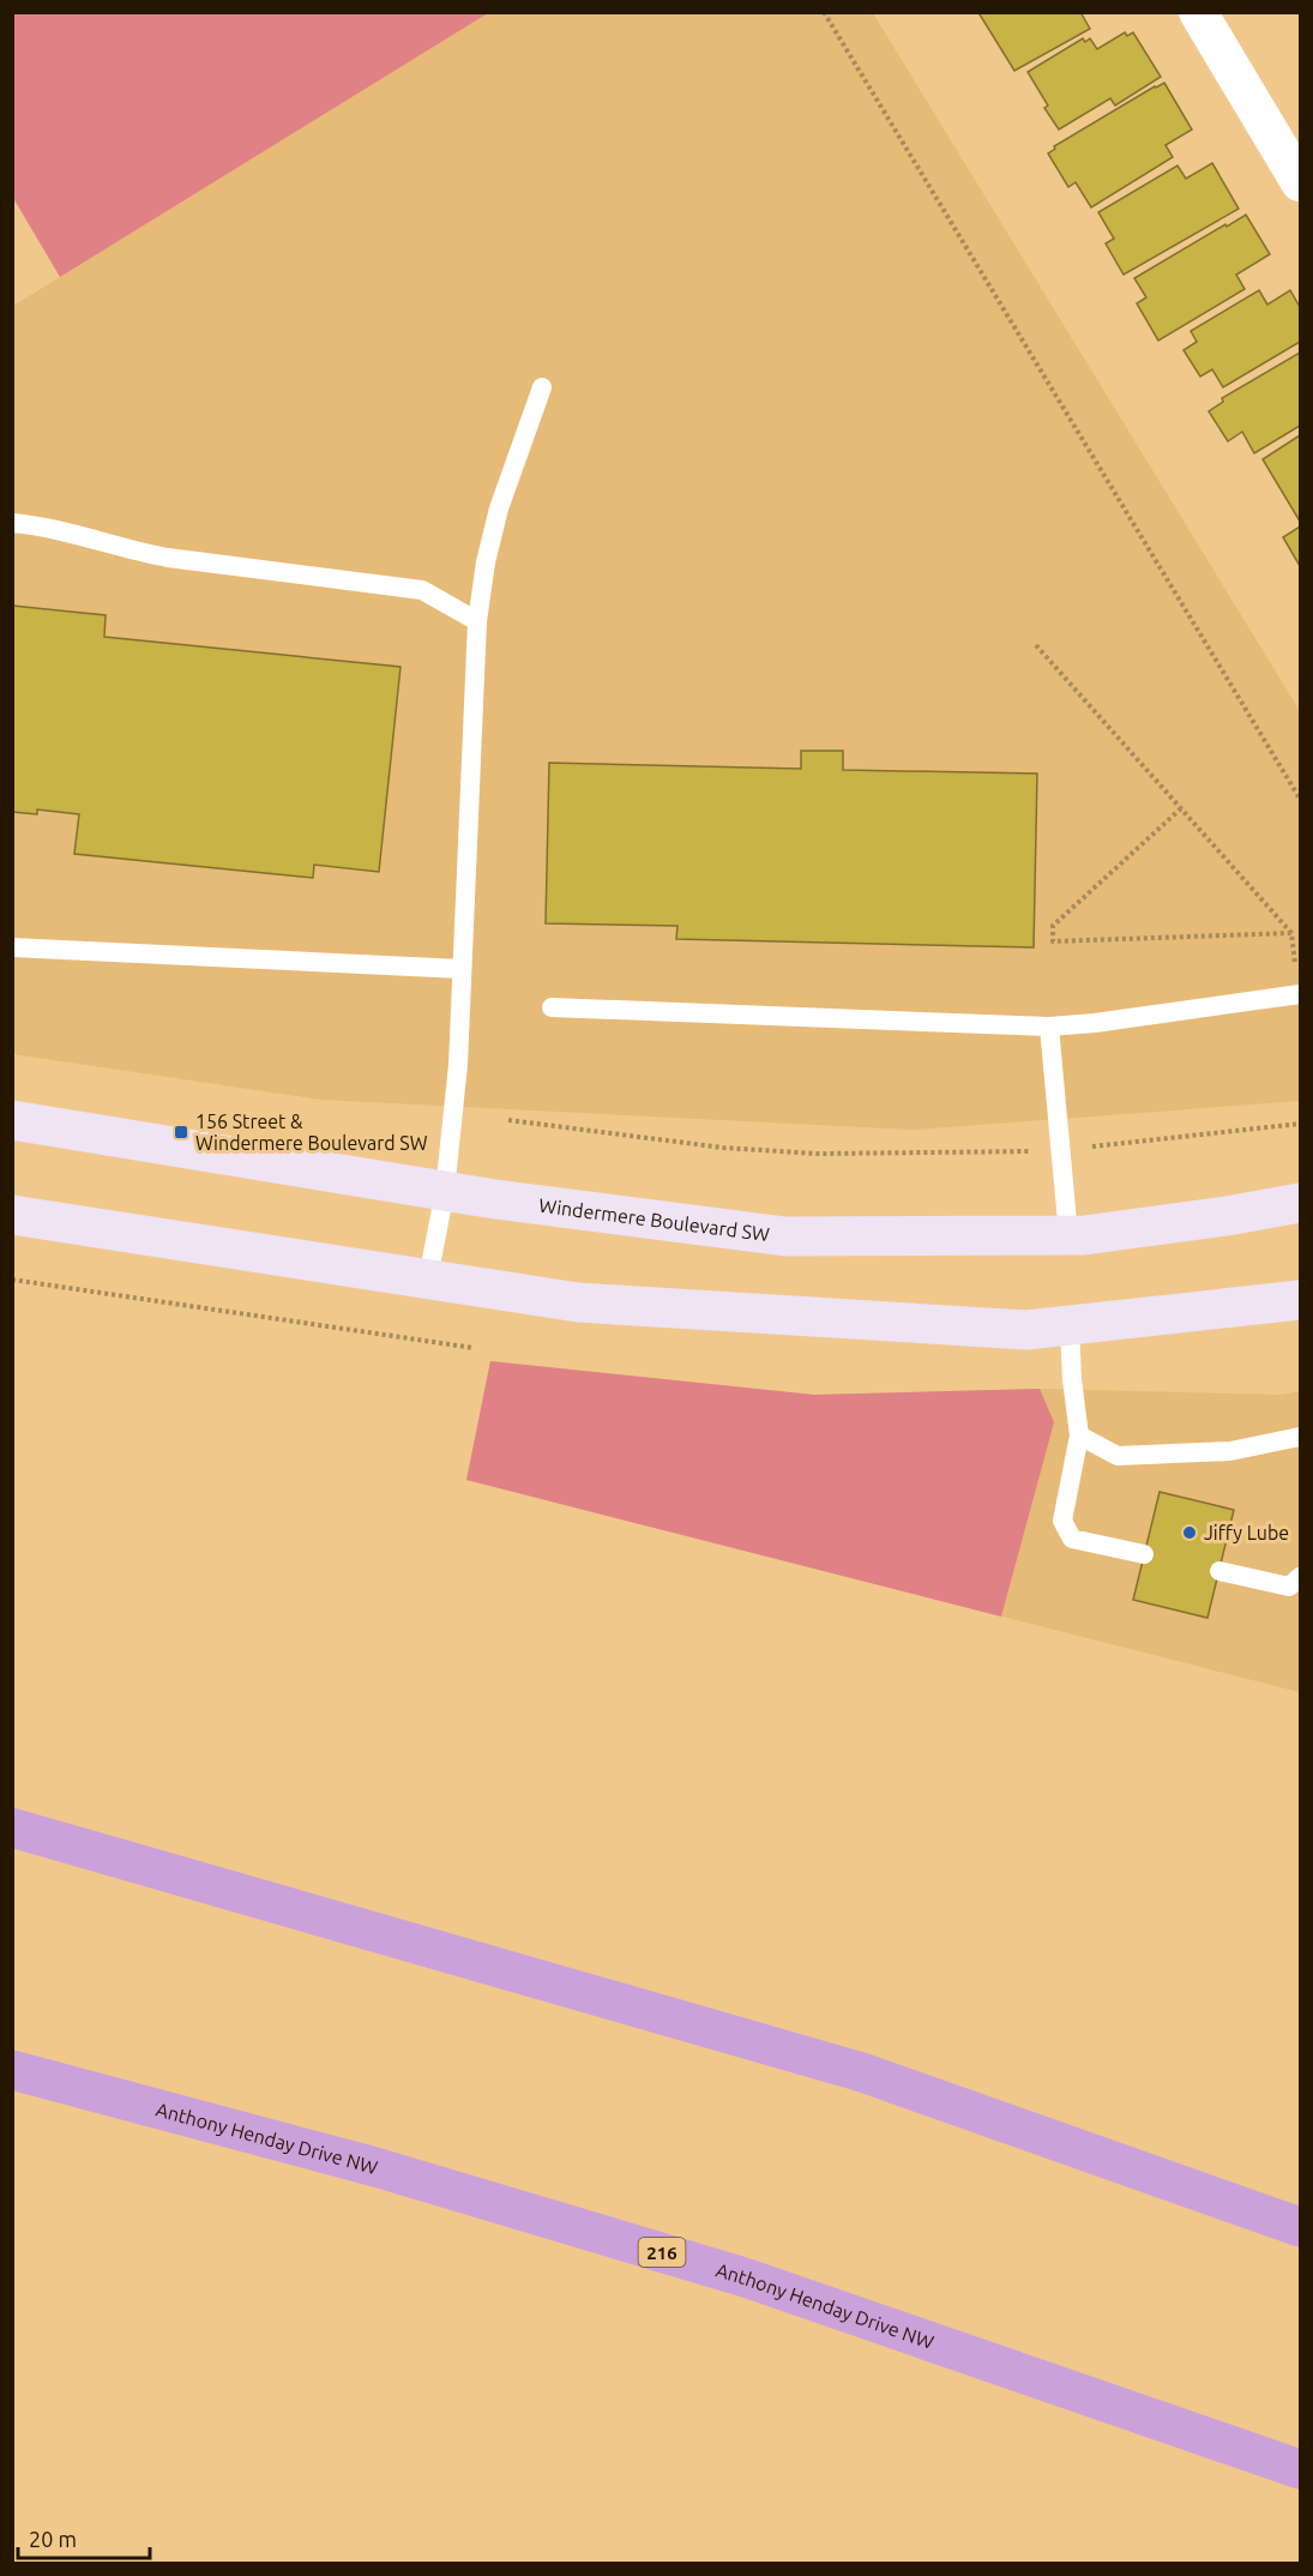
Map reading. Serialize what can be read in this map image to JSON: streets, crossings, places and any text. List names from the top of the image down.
{
  "streets": {
    "highway": ["Anthony Henday Drive NW", "216"],
    "main road": ["Windermere Boulevard SW"]
  },
  "places": {
    "transit": ["156 Street & Windermere Boulevard SW"],
    "other": ["Jiffy Lube"]
  },
  "scale_bar": "20 m"
}
